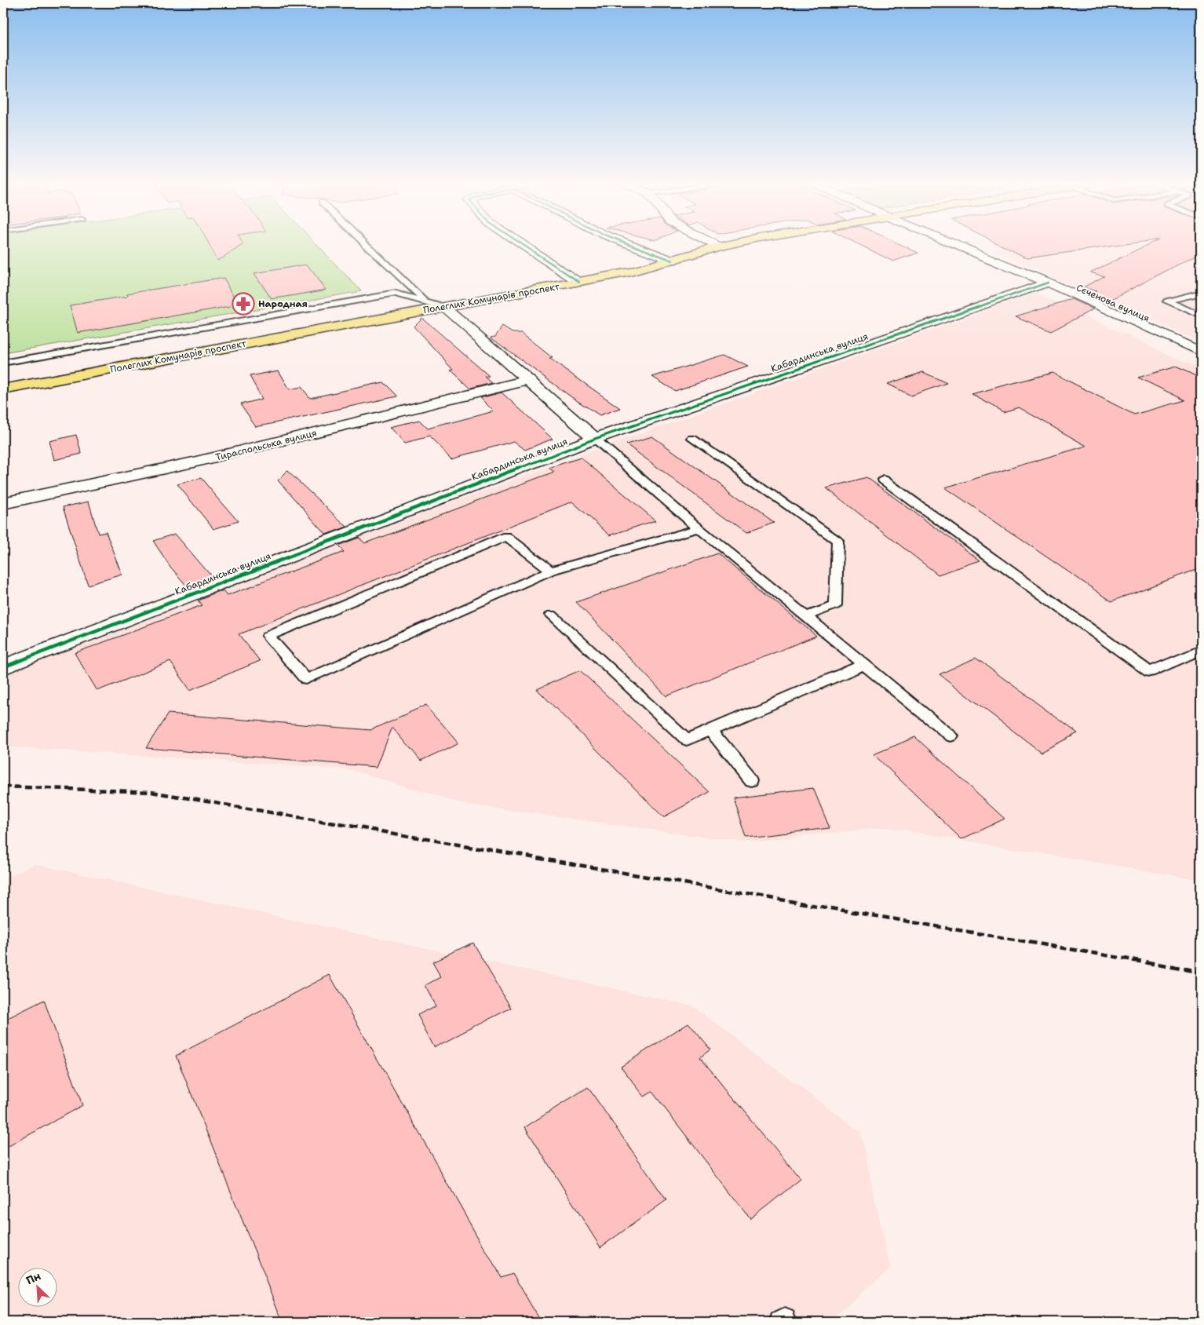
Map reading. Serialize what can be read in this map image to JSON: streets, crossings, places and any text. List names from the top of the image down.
{
  "streets": {
    "main road": ["Полеглих Комунарів проспект"],
    "street": ["Сєченова вулиця", "Кабардинська вулиця", "Тираспольська вулиця"]
  },
  "crossings": [
    ["Сєченова вулиця", "Кабардинська вулиця"]
  ],
  "places": {
    "pharmacy": ["Народная"]
  },
  "north": "top left"
}
